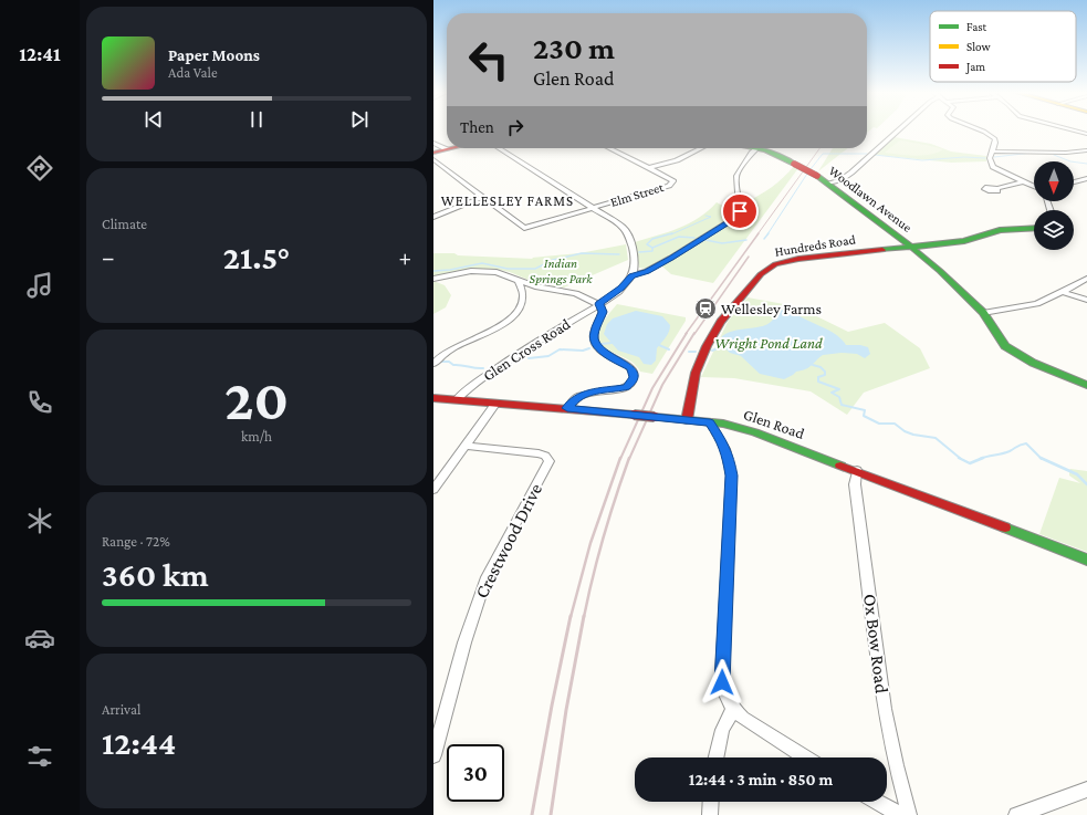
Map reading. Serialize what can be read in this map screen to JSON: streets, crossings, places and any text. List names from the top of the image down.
{
  "streets": {
    "street": [
      "Elm Street",
      "Woodlawn Avenue",
      "Hundreds Road",
      "Glen Cross Road",
      "Glen Road",
      "Crestwood Drive",
      "Ox Bow Road"
    ]
  },
  "crossings": [
    ["Woodlawn Avenue", "Hundreds Road"],
    ["Hundreds Road", "Glen Road"],
    ["Glen Cross Road", "Glen Road"],
    ["Glen Road", "Ox Bow Road"]
  ],
  "districts": ["WELLESLEY FARMS"],
  "parks": ["Indian Springs Park", "Wright Pond Land"],
  "places": {
    "station": ["Wellesley Farms"]
  },
  "legend": ["Fast", "Slow", "Jam"],
  "north": "bottom",
  "page": {
    "tabs": "12:41",
    "turn": ["230 m", "Glen Road"],
    "song": ["Paper Moons", "Ada Vale"],
    "then": "Then",
    "tile": [
      "Climate",
      ["20", "km/h"],
      ["Range · 72%", "360 km"],
      ["Arrival", "12:44"]
    ],
    "heat": ["−", "21.5°", "+"],
    "limit": "30",
    "trip": "12:44 · 3 min · 850 m"
  }
}
